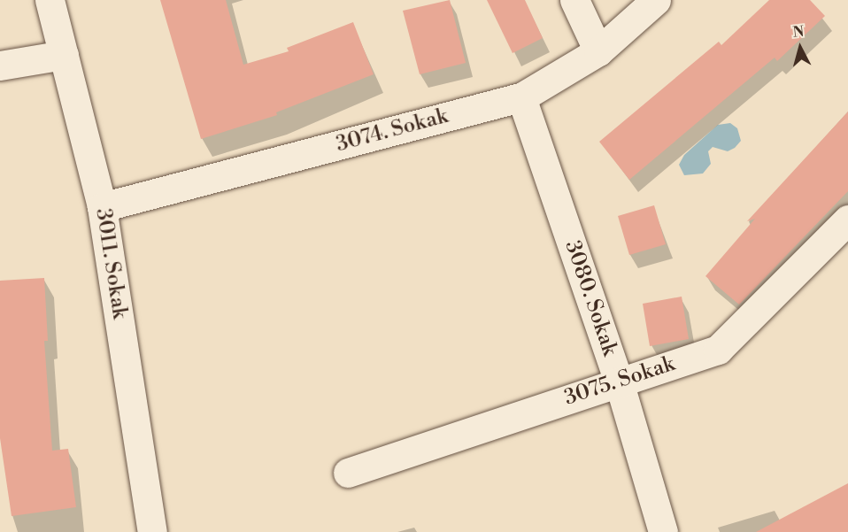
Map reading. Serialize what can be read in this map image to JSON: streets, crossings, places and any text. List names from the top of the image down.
{
  "streets": {
    "street": [
      "3074. Sokak",
      "3011. Sokak",
      "3080. Sokak",
      "3075. Sokak"
    ]
  },
  "crossings": [
    ["3074. Sokak", "3011. Sokak"],
    ["3074. Sokak", "3080. Sokak"],
    ["3080. Sokak", "3075. Sokak"]
  ],
  "north": "top"
}
